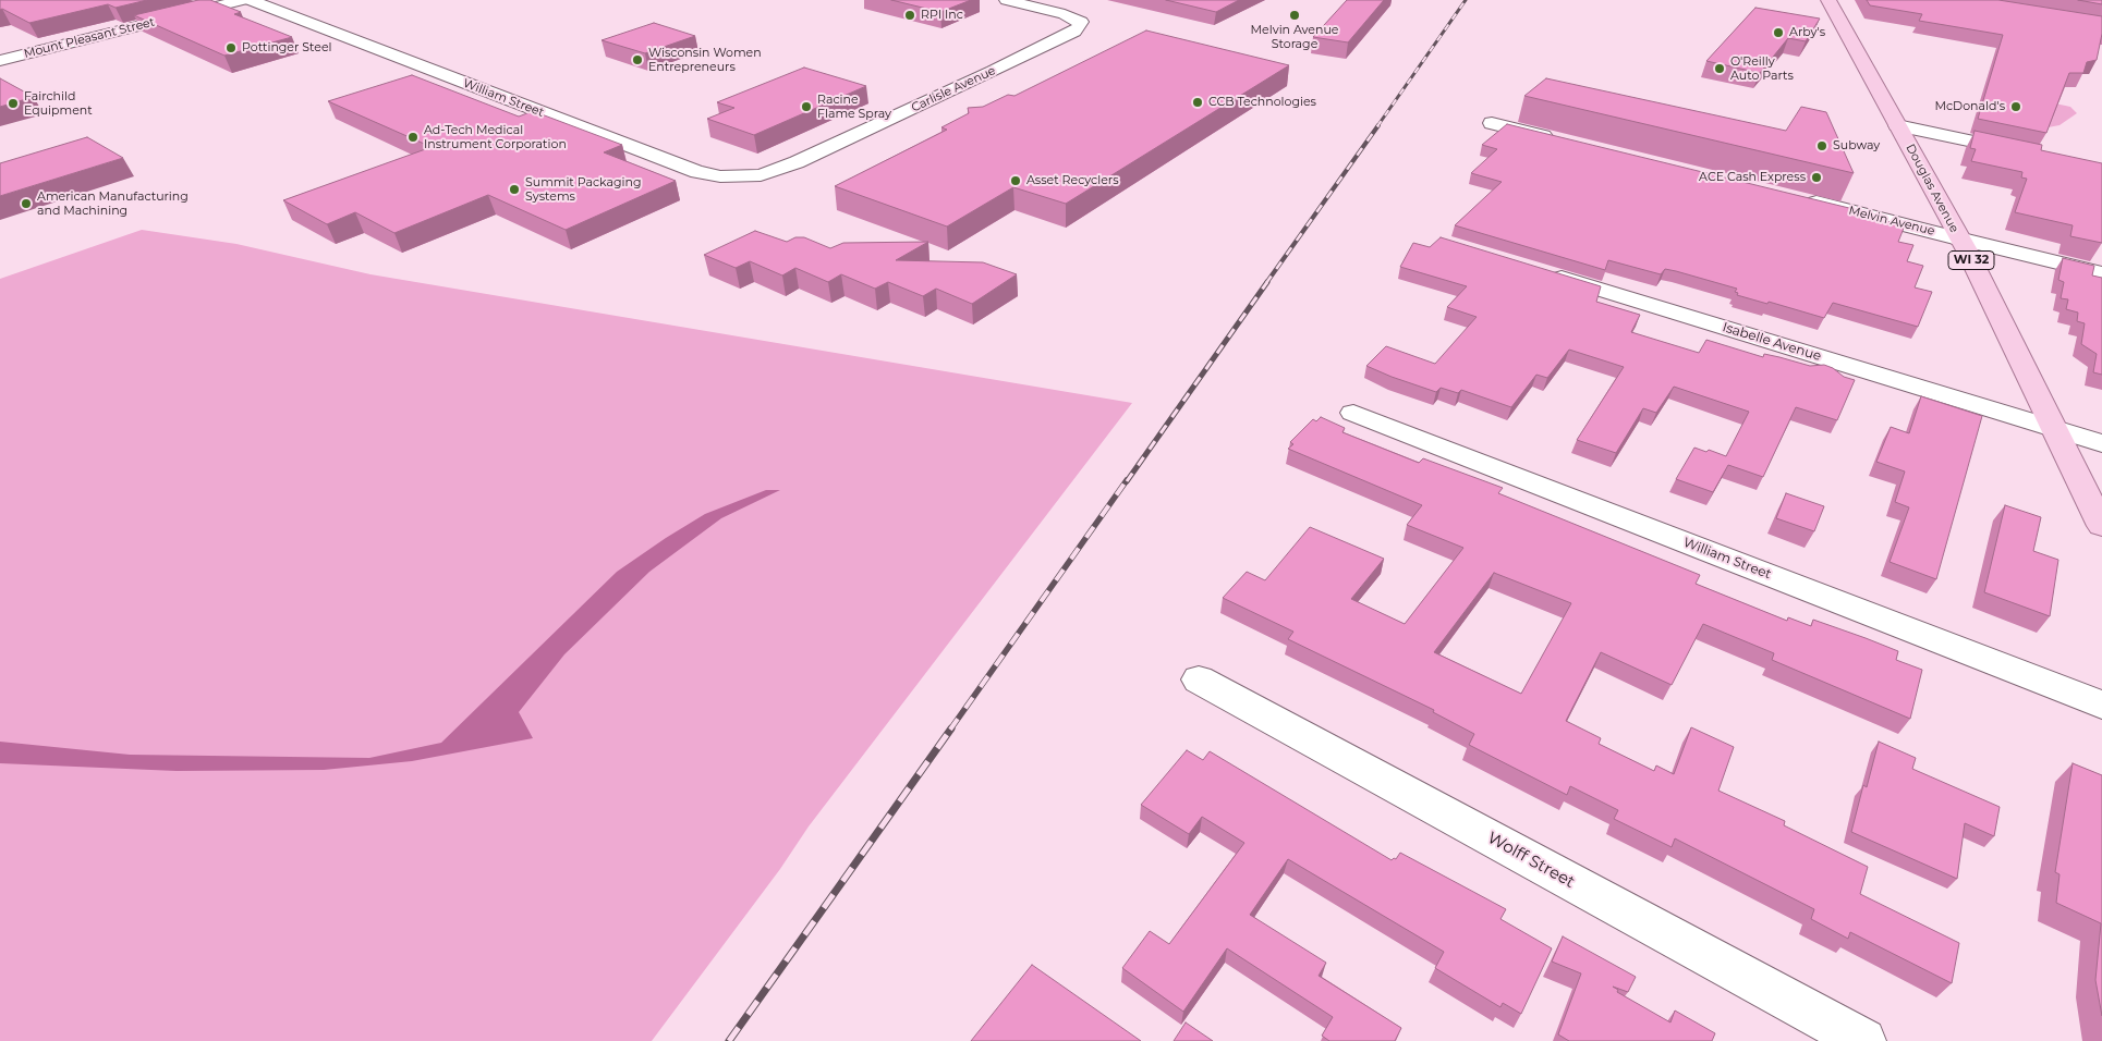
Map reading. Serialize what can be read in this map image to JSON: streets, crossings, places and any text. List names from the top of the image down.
{
  "streets": {
    "main road": ["Douglas Avenue", "WI 32"],
    "street": [
      "Mount Pleasant Street",
      "Carlisle Avenue",
      "William Street",
      "Melvin Avenue",
      "Isabelle Avenue",
      "Wolff Street"
    ]
  },
  "crossings": [
    ["Carlisle Avenue", "William Street"],
    ["Douglas Avenue", "Melvin Avenue"],
    ["Douglas Avenue", "Isabelle Avenue"]
  ],
  "places": [
    "RPI Inc",
    "Melvin Avenue Storage",
    "Arby's",
    "Pottinger Steel",
    "Wisconsin Women Entrepreneurs",
    "O'Reilly Auto Parts",
    "CCB Technologies",
    "Fairchild Equipment",
    "Racine Flame Spray",
    "McDonald's",
    "Ad-Tech Medical Instrument Corporation",
    "Subway",
    "ACE Cash Express",
    "Asset Recyclers",
    "Summit Packaging Systems",
    "American Manufacturing and Machining"
  ]
}
